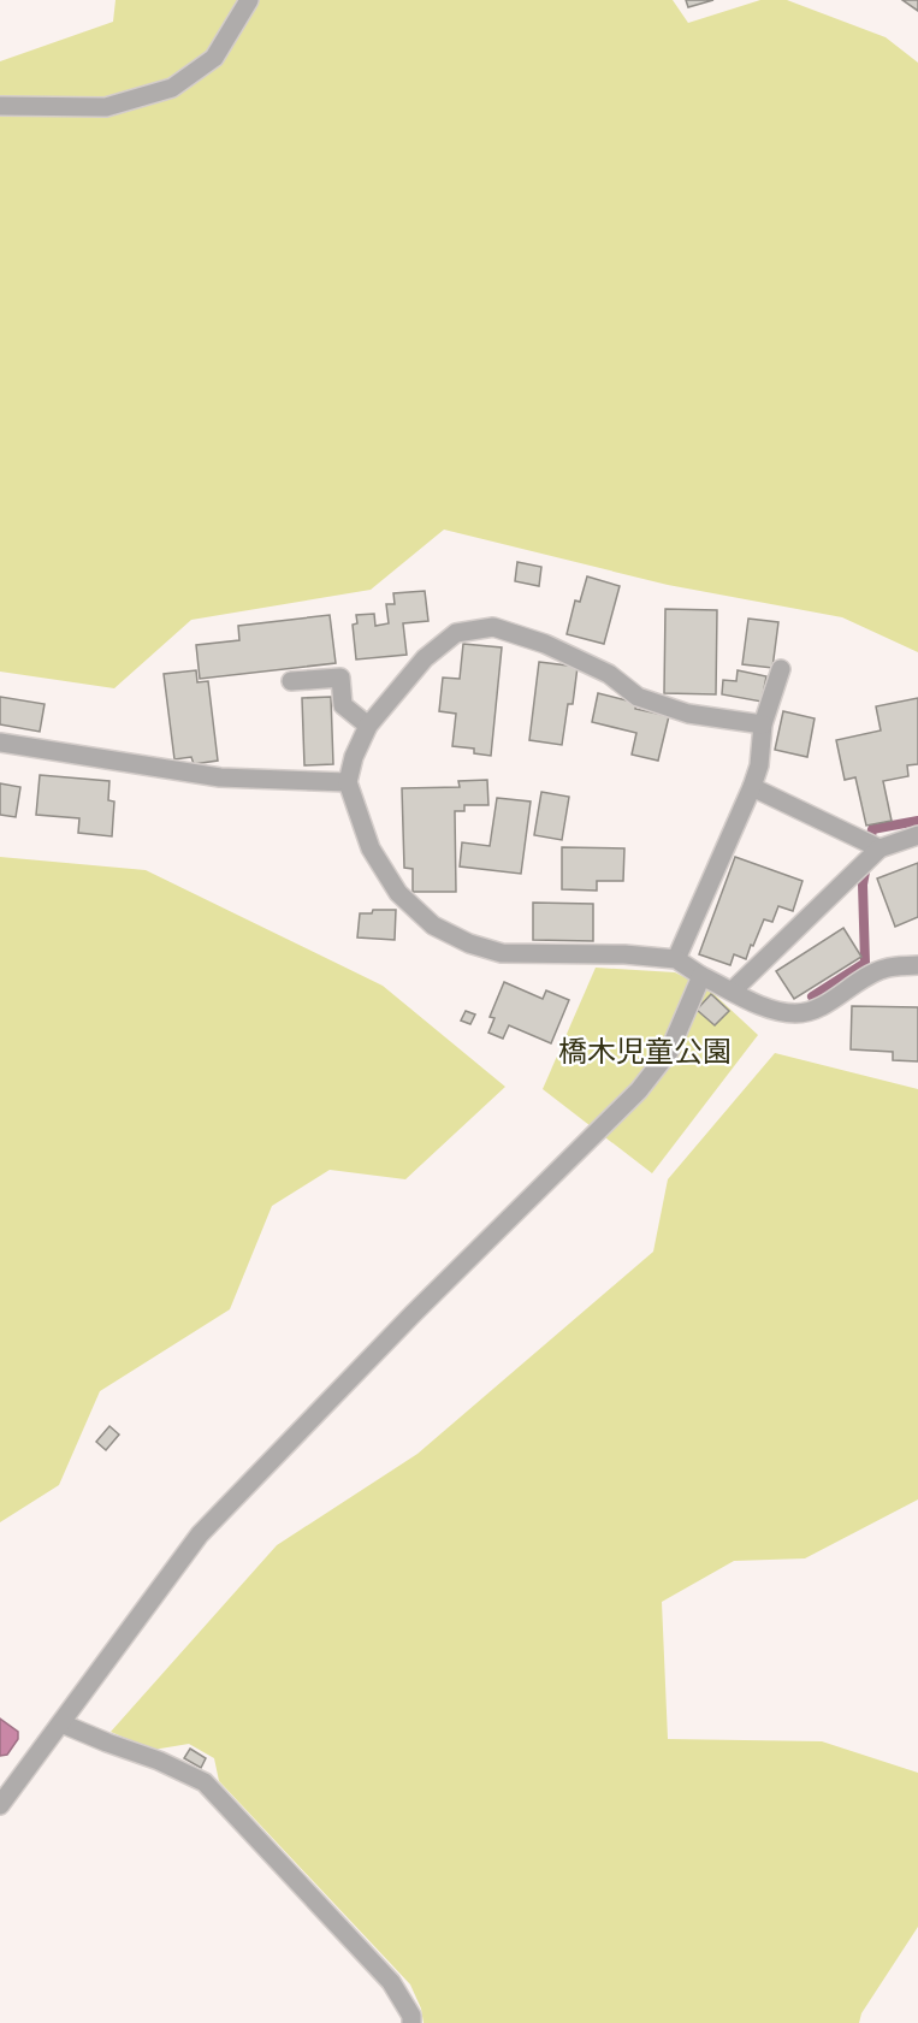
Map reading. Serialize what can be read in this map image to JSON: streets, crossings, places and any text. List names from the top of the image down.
{
  "parks": ["橋木児童公園"]
}
